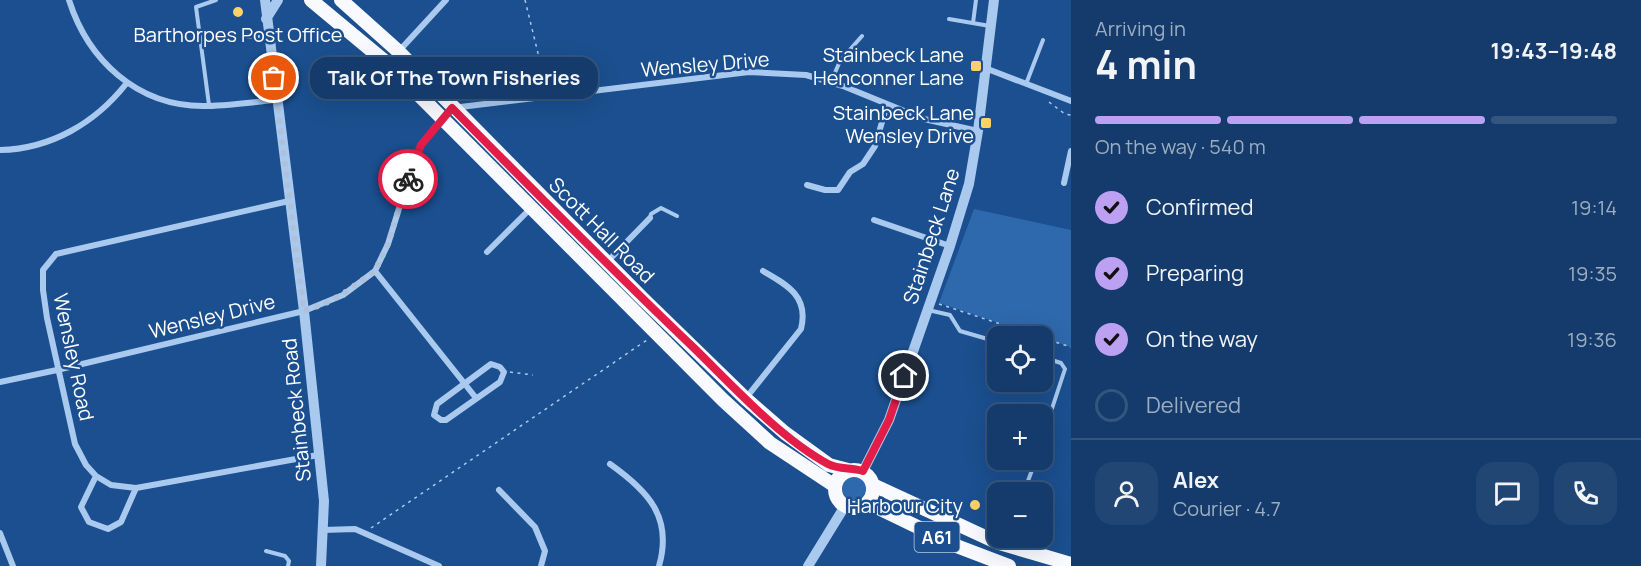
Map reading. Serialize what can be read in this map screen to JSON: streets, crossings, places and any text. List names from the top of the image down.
{
  "streets": {
    "highway": ["Scott Hall Road", "A61"],
    "street": [
      "Wensley Drive",
      "Stainbeck Lane",
      "Wensley Road",
      "Stainbeck Road"
    ]
  },
  "crossings": [
    ["Wensley Drive", "Scott Hall Road"],
    ["Wensley Drive", "Stainbeck Lane"],
    ["Wensley Drive", "Wensley Road"],
    ["Wensley Drive", "Stainbeck Road"],
    ["Scott Hall Road", "Stainbeck Lane"],
    ["Scott Hall Road", "A61"],
    ["Stainbeck Lane", "A61"],
    ["Wensley Road", "Stainbeck Road"]
  ],
  "places": {
    "other": ["Barthorpes Post Office", "Talk Of The Town Fisheries", "Harbour City"],
    "transit": ["Stainbeck Lane Henconner Lane", "Stainbeck Lane Wensley Drive"]
  },
  "page": {
    "heading": ["4 min", "Arriving in", "19:43–19:48"],
    "panel": ["Alex", "Courier · 4.7"],
    "bubble": "Talk Of The Town Fisheries",
    "bar": "On the way · 540 m",
    "list": [
      ["Confirmed", "19:14"],
      ["Preparing", "19:35"],
      ["On the way", "19:36"],
      "Delivered"
    ],
    "map_buttons": ["+", "−"]
  }
}
